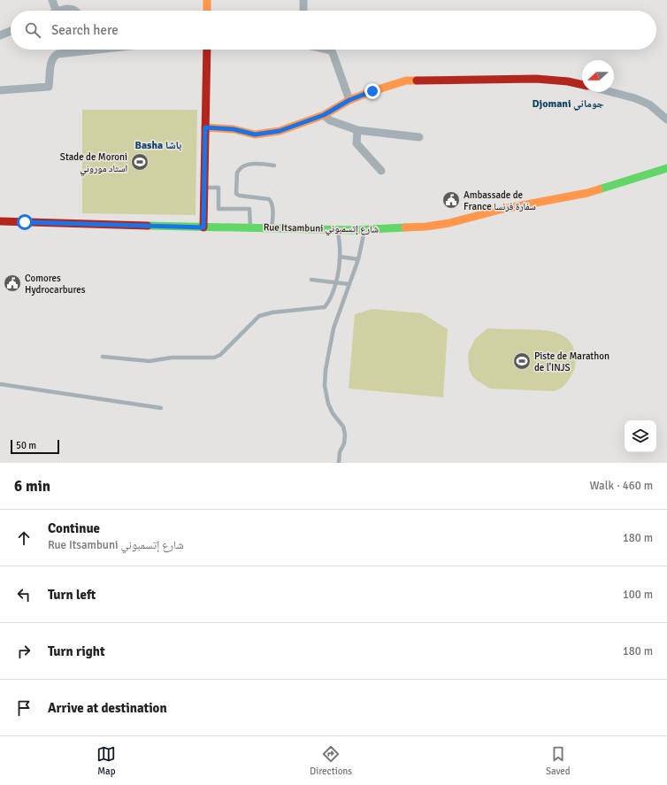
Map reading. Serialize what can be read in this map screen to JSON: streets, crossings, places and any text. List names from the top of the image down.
{
  "streets": {
    "main road": ["Rue Itsambuni شارع إتسمبوني"]
  },
  "districts": ["Djomani جوماني", "Basha باشا"],
  "places": {
    "sports": ["Stade de Moroni استاد موروني", "Piste de Marathon de l'INJS"],
    "public building": ["Ambassade de France سفارة فرنسا", "Comores Hydrocarbures"]
  },
  "scale_bar": "50 m",
  "north": "left",
  "page": {
    "search": "Search here",
    "scale": "50 m",
    "heading": ["6 min", "Walk · 460 m"],
    "list": [
      ["Continue", "Rue Itsambuni شارع إتسمبوني", "180 m"],
      ["Turn left", "100 m"],
      ["Turn right", "180 m"],
      "Arrive at destination"
    ],
    "nav": ["Map", "Directions", "Saved"]
  }
}
